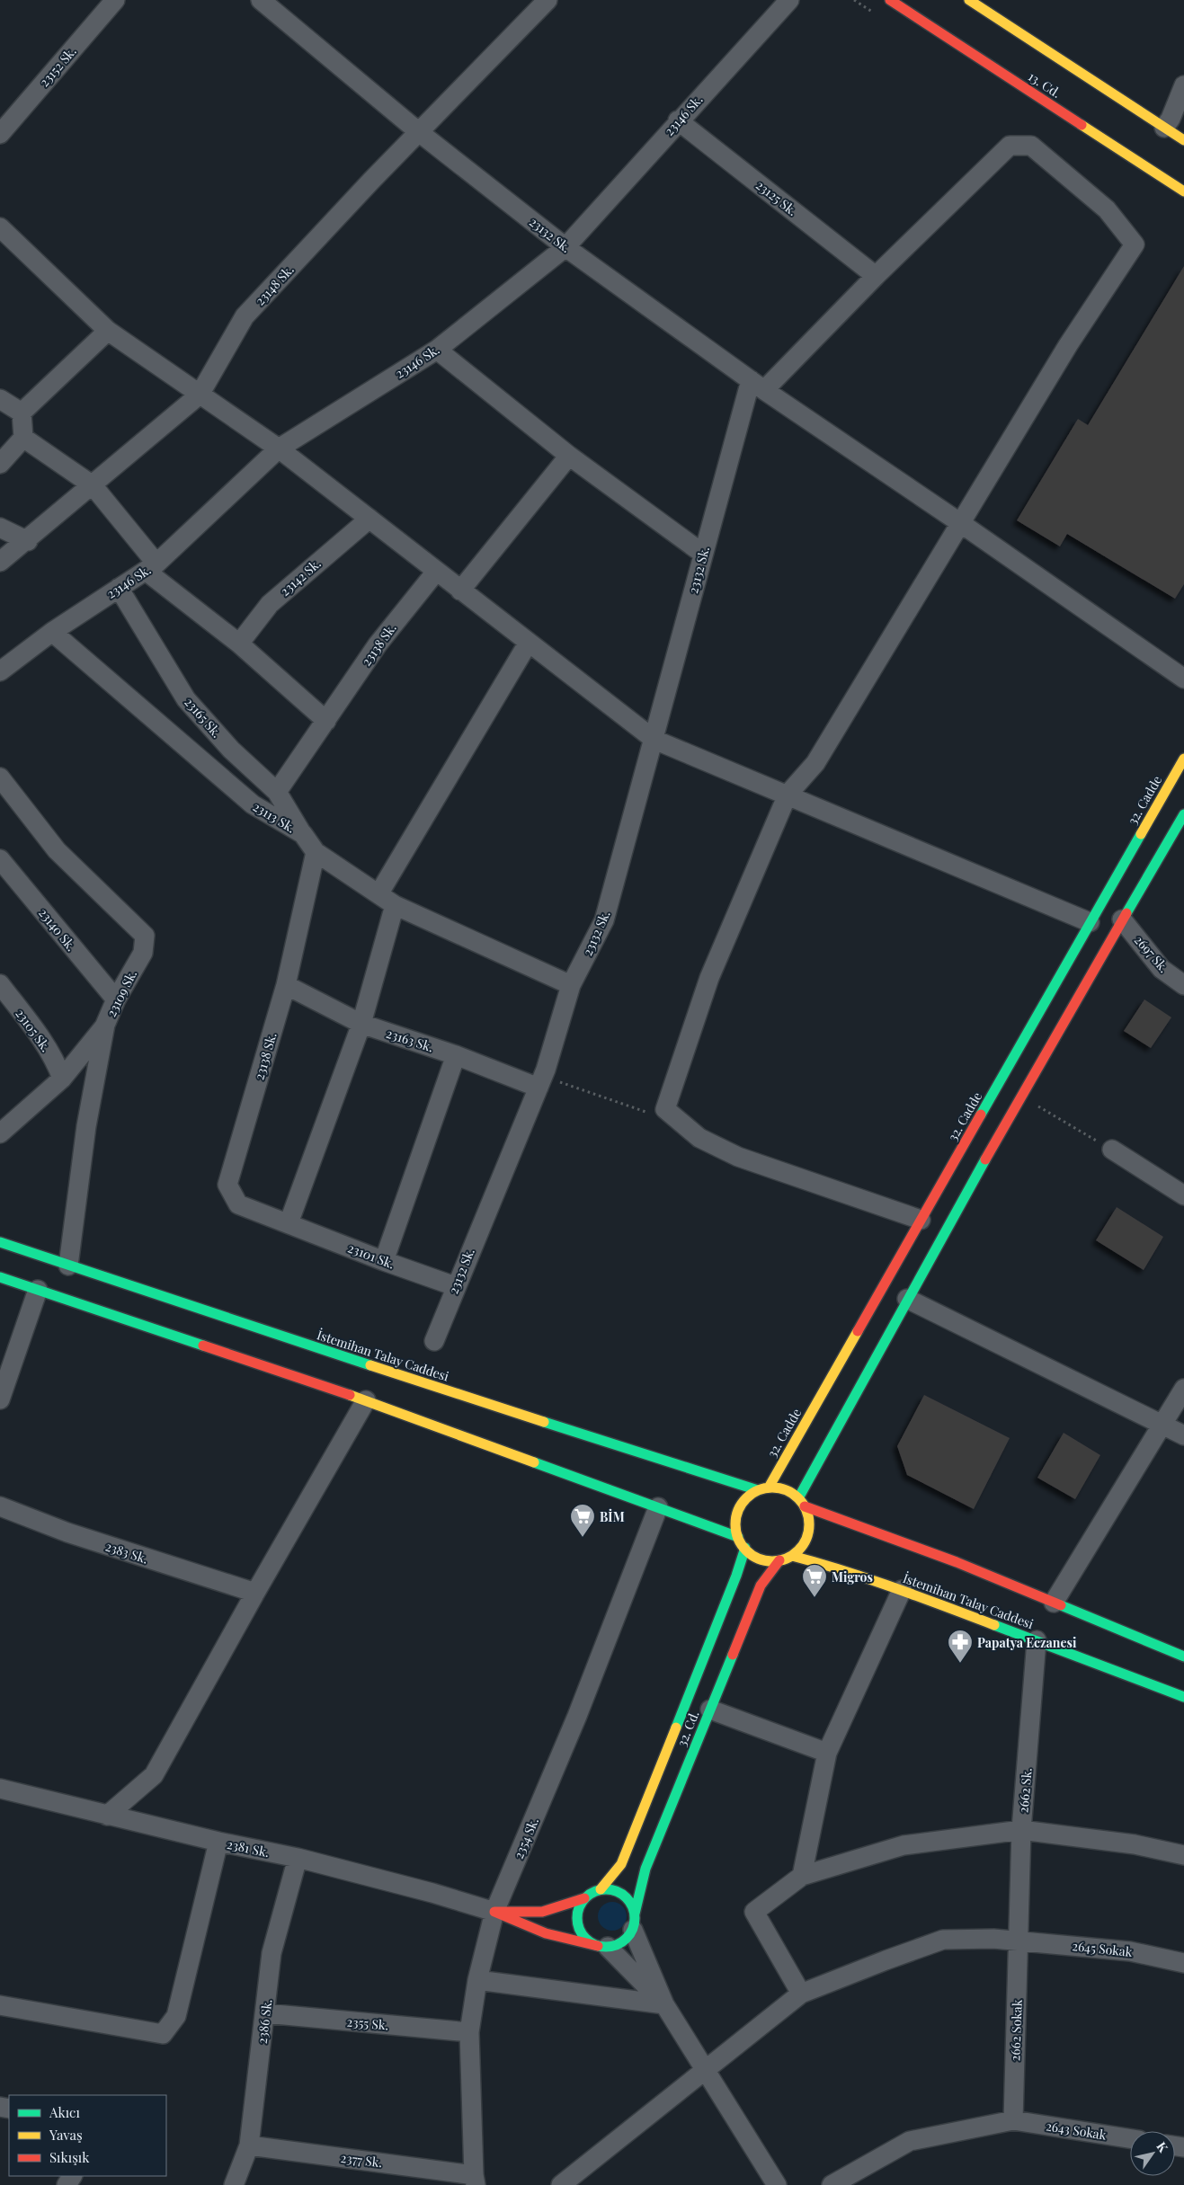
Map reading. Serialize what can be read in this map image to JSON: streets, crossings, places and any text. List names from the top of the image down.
{
  "streets": {
    "main road": [
      "13. Cd.",
      "32. Cadde",
      "İstemihan Talay Caddesi",
      "32. Cd."
    ],
    "street": [
      "23152 Sk.",
      "23146 Sk.",
      "23125 Sk.",
      "23132 Sk.",
      "23148 Sk.",
      "23142 Sk.",
      "23138 Sk.",
      "23165 Sk.",
      "23113 Sk.",
      "23140 Sk.",
      "2697 Sk.",
      "23109 Sk.",
      "23105 Sk.",
      "23163 Sk.",
      "23101 Sk.",
      "2383 Sk.",
      "2662 Sk.",
      "2354 Sk.",
      "2381 Sk.",
      "2645 Sokak",
      "2386 Sk.",
      "2355 Sk.",
      "2662 Sokak",
      "2643 Sokak",
      "2377 Sk."
    ]
  },
  "crossings": [
    ["23146 Sk.", "23125 Sk."],
    ["23146 Sk.", "23132 Sk."],
    ["23146 Sk.", "23165 Sk."],
    ["23146 Sk.", "23113 Sk."],
    ["23132 Sk.", "23148 Sk."],
    ["23132 Sk.", "23113 Sk."],
    ["23132 Sk.", "23163 Sk."],
    ["23132 Sk.", "23101 Sk."],
    ["23138 Sk.", "23165 Sk."],
    ["23138 Sk.", "23113 Sk."],
    ["23138 Sk.", "23163 Sk."],
    ["23138 Sk.", "23101 Sk."],
    ["23165 Sk.", "23113 Sk."],
    ["32. Cadde", "İstemihan Talay Caddesi"],
    ["32. Cadde", "32. Cd."],
    ["23140 Sk.", "23109 Sk."],
    ["23109 Sk.", "İstemihan Talay Caddesi"],
    ["İstemihan Talay Caddesi", "32. Cd."],
    ["İstemihan Talay Caddesi", "2662 Sk."],
    ["2662 Sk.", "2645 Sokak"],
    ["2662 Sk.", "2662 Sokak"],
    ["2354 Sk.", "2381 Sk."],
    ["2354 Sk.", "2355 Sk."],
    ["2354 Sk.", "2377 Sk."],
    ["2381 Sk.", "2386 Sk."],
    ["2645 Sokak", "2662 Sokak"],
    ["2386 Sk.", "2355 Sk."],
    ["2386 Sk.", "2377 Sk."],
    ["2662 Sokak", "2643 Sokak"]
  ],
  "places": {
    "supermarket": ["BİM", "Migros"],
    "pharmacy": ["Papatya Eczanesi"]
  },
  "legend": ["Akıcı", "Yavaş", "Sıkışık"],
  "north": "top right"
}
